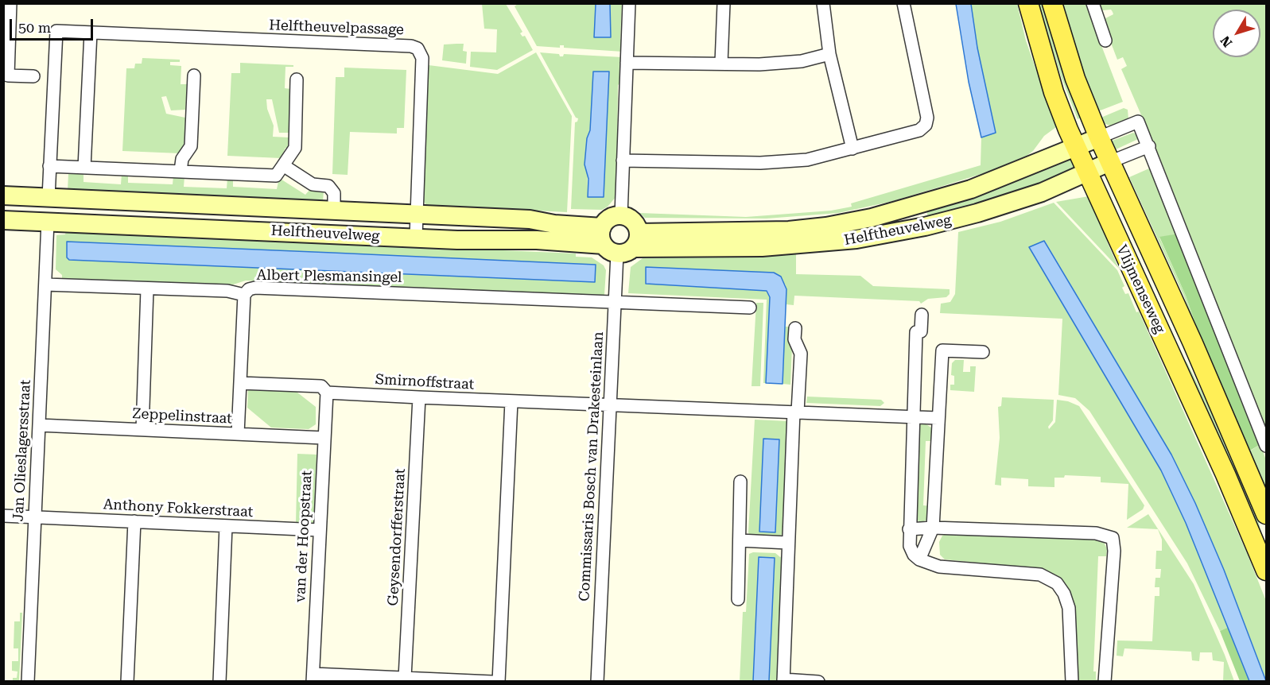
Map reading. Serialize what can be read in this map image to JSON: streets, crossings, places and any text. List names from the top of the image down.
{
  "streets": {
    "main road": ["Helftheuvelweg", "Vlijmenseweg"],
    "street": [
      "Helftheuvelpassage",
      "Albert Plesmansingel",
      "Smirnoffstraat",
      "Zeppelinstraat",
      "Jan Olieslagersstraat",
      "Commissaris Bosch van Drakesteinlaan",
      "Anthony Fokkerstraat",
      "van der Hoopstraat",
      "Geysendorfferstraat"
    ]
  },
  "crossings": [
    ["Helftheuvelpassage", "Helftheuvelweg"],
    ["Helftheuvelweg", "Vlijmenseweg"],
    ["Helftheuvelweg", "Jan Olieslagersstraat"],
    ["Helftheuvelweg", "Commissaris Bosch van Drakesteinlaan"],
    ["Albert Plesmansingel", "Jan Olieslagersstraat"],
    ["Albert Plesmansingel", "Commissaris Bosch van Drakesteinlaan"],
    ["Smirnoffstraat", "Commissaris Bosch van Drakesteinlaan"],
    ["Smirnoffstraat", "van der Hoopstraat"],
    ["Smirnoffstraat", "Geysendorfferstraat"],
    ["Zeppelinstraat", "Jan Olieslagersstraat"],
    ["Zeppelinstraat", "van der Hoopstraat"],
    ["Jan Olieslagersstraat", "Anthony Fokkerstraat"],
    ["Anthony Fokkerstraat", "van der Hoopstraat"]
  ],
  "scale_bar": "50 m",
  "north": "bottom left"
}
